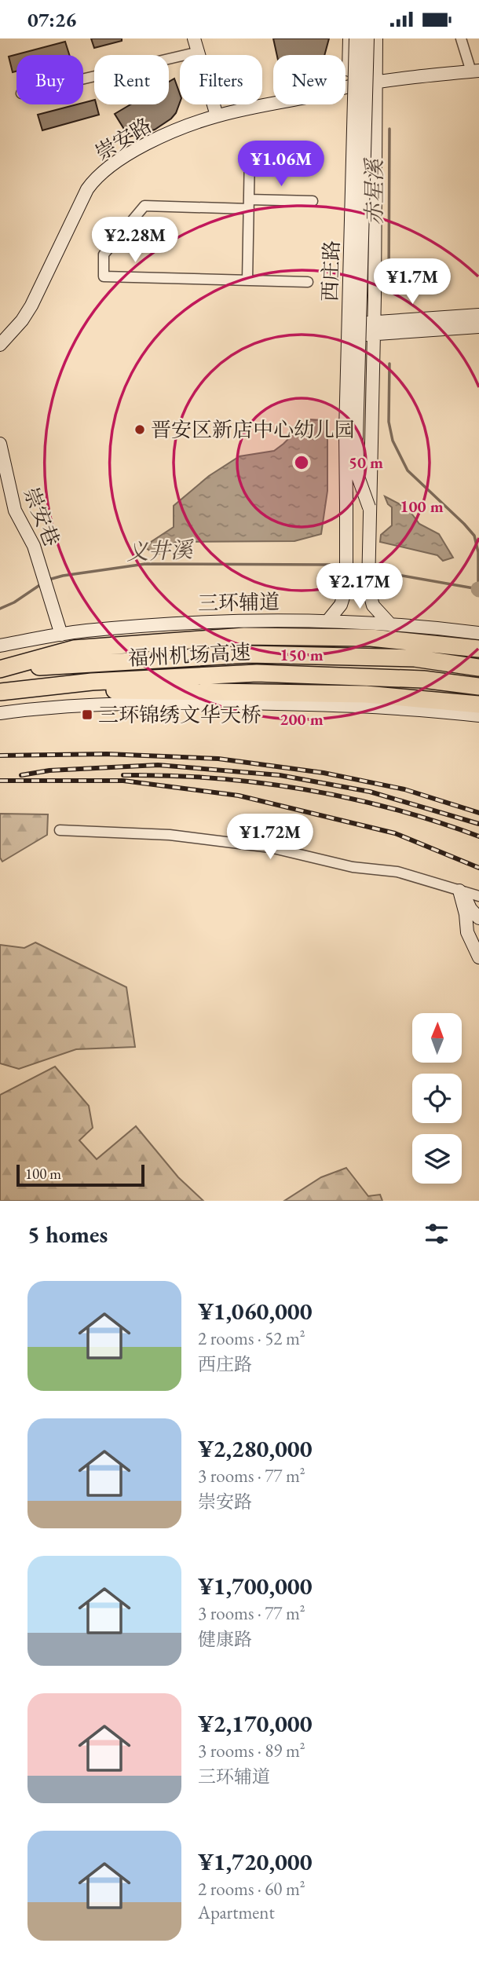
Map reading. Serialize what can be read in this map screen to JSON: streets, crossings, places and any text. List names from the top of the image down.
{
  "streets": {
    "highway": ["福州机场高速"],
    "street": [
      "崇安路",
      "西庄路",
      "崇安巷",
      "三环辅道"
    ]
  },
  "crossings": [
    ["崇安巷", "三环辅道"]
  ],
  "water": ["赤星溪", "义井溪"],
  "places": {
    "other": ["晋安区新店中心幼儿园"],
    "transit": ["三环锦绣文华天桥"]
  },
  "scale_bar": "100 m",
  "north": "top",
  "page": {
    "status": "07:26",
    "chip": [
      "Buy",
      "Rent",
      "Filters",
      "New"
    ],
    "price": [
      "¥1.06M",
      "¥2.28M",
      "¥1.7M",
      "¥2.17M",
      "¥1.72M"
    ],
    "scale": "100 m",
    "heading": "5 homes",
    "list": [
      {
        "name": "¥1,060,000",
        "note": "2 rooms · 52 m² · 西庄路"
      },
      {
        "name": "¥2,280,000",
        "note": "3 rooms · 77 m² · 崇安路"
      },
      {
        "name": "¥1,700,000",
        "note": "3 rooms · 77 m² · 健康路"
      },
      {
        "name": "¥2,170,000",
        "note": "3 rooms · 89 m² · 三环辅道"
      },
      {
        "name": "¥1,720,000",
        "note": "2 rooms · 60 m² · Apartment"
      }
    ]
  },
  "rings": [
    "50 m",
    "100 m",
    "150 m",
    "200 m"
  ]
}
